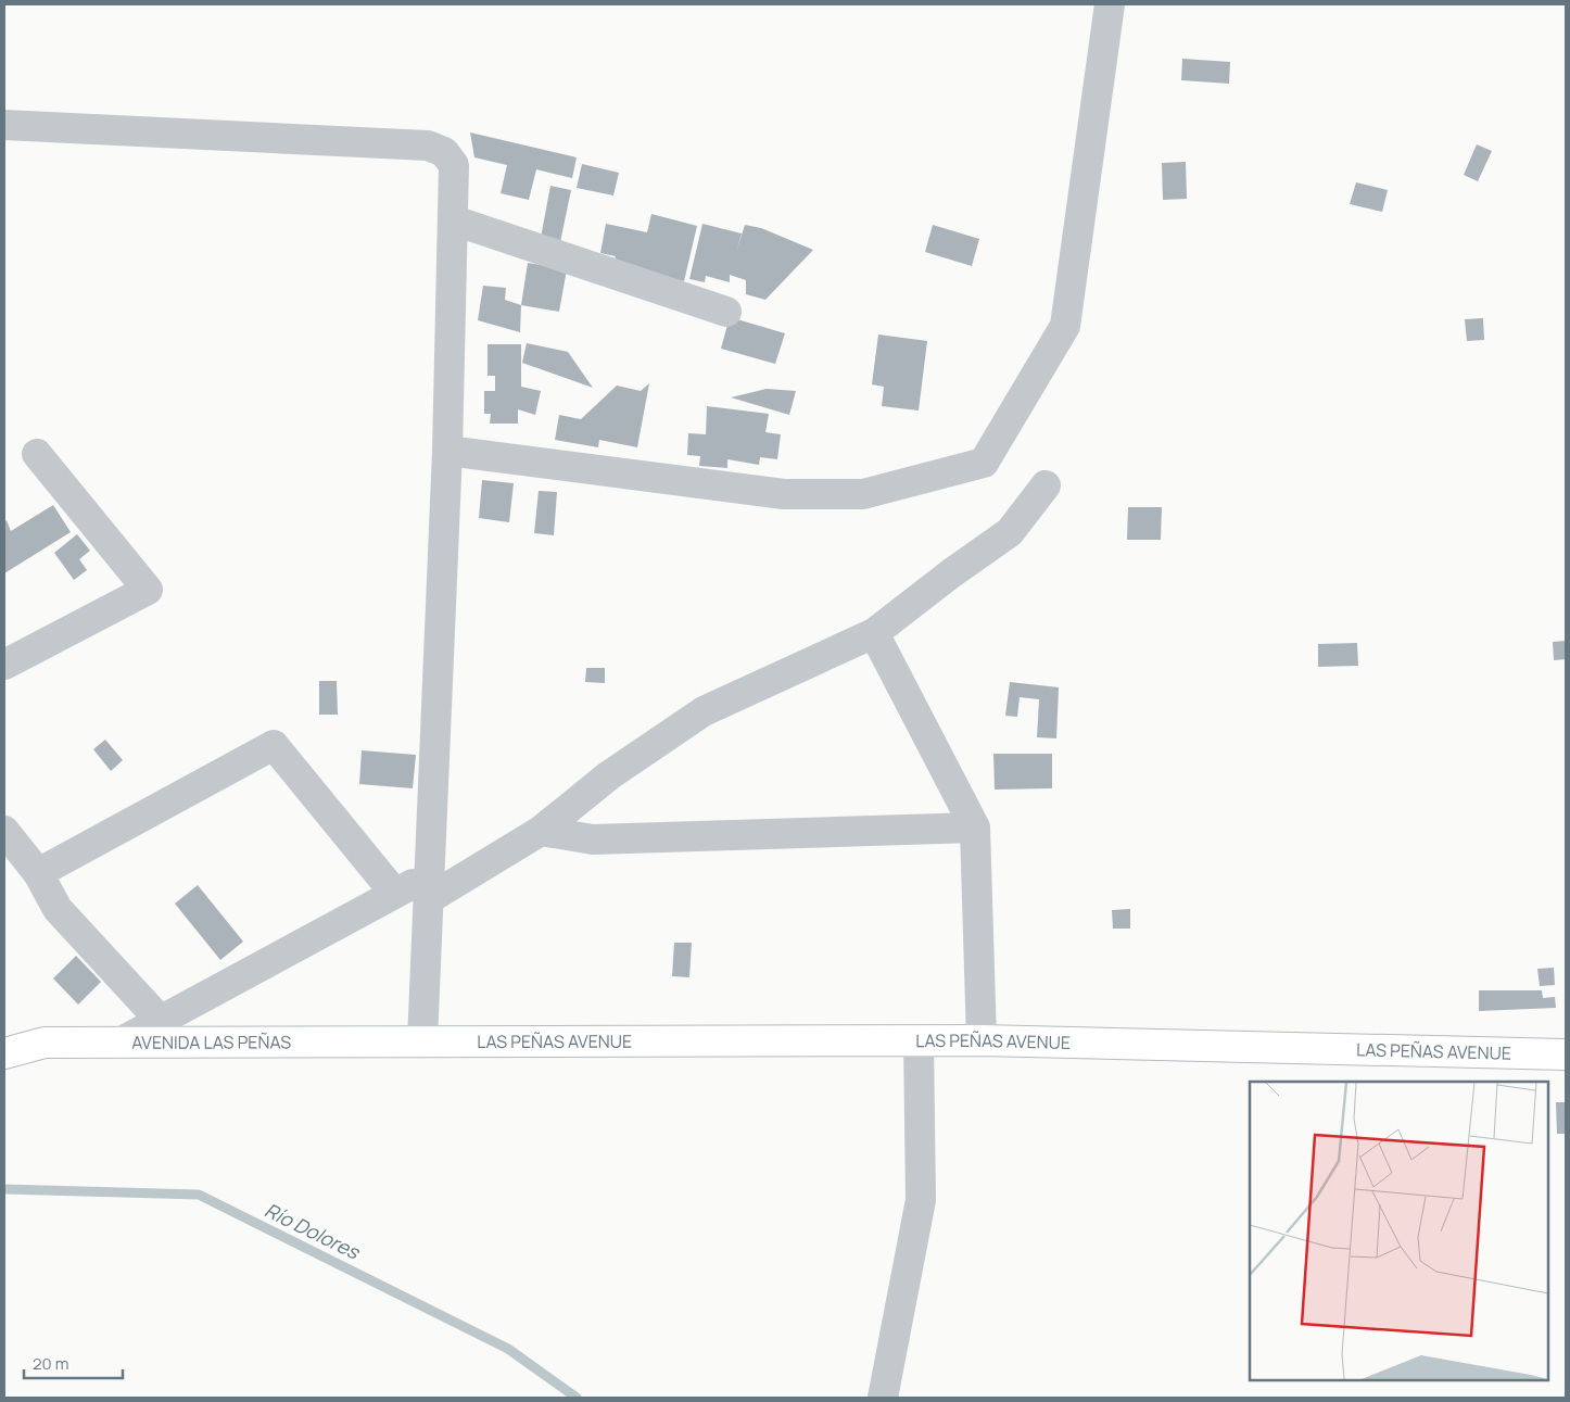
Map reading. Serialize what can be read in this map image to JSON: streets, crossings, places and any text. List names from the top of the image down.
{
  "streets": {
    "main road": ["LAS PEÑAS AVENUE", "AVENIDA LAS PEÑAS"]
  },
  "crossings": [
    ["LAS PEÑAS AVENUE", "AVENIDA LAS PEÑAS"]
  ],
  "water": ["Río Dolores"],
  "scale_bar": "20 m"
}
